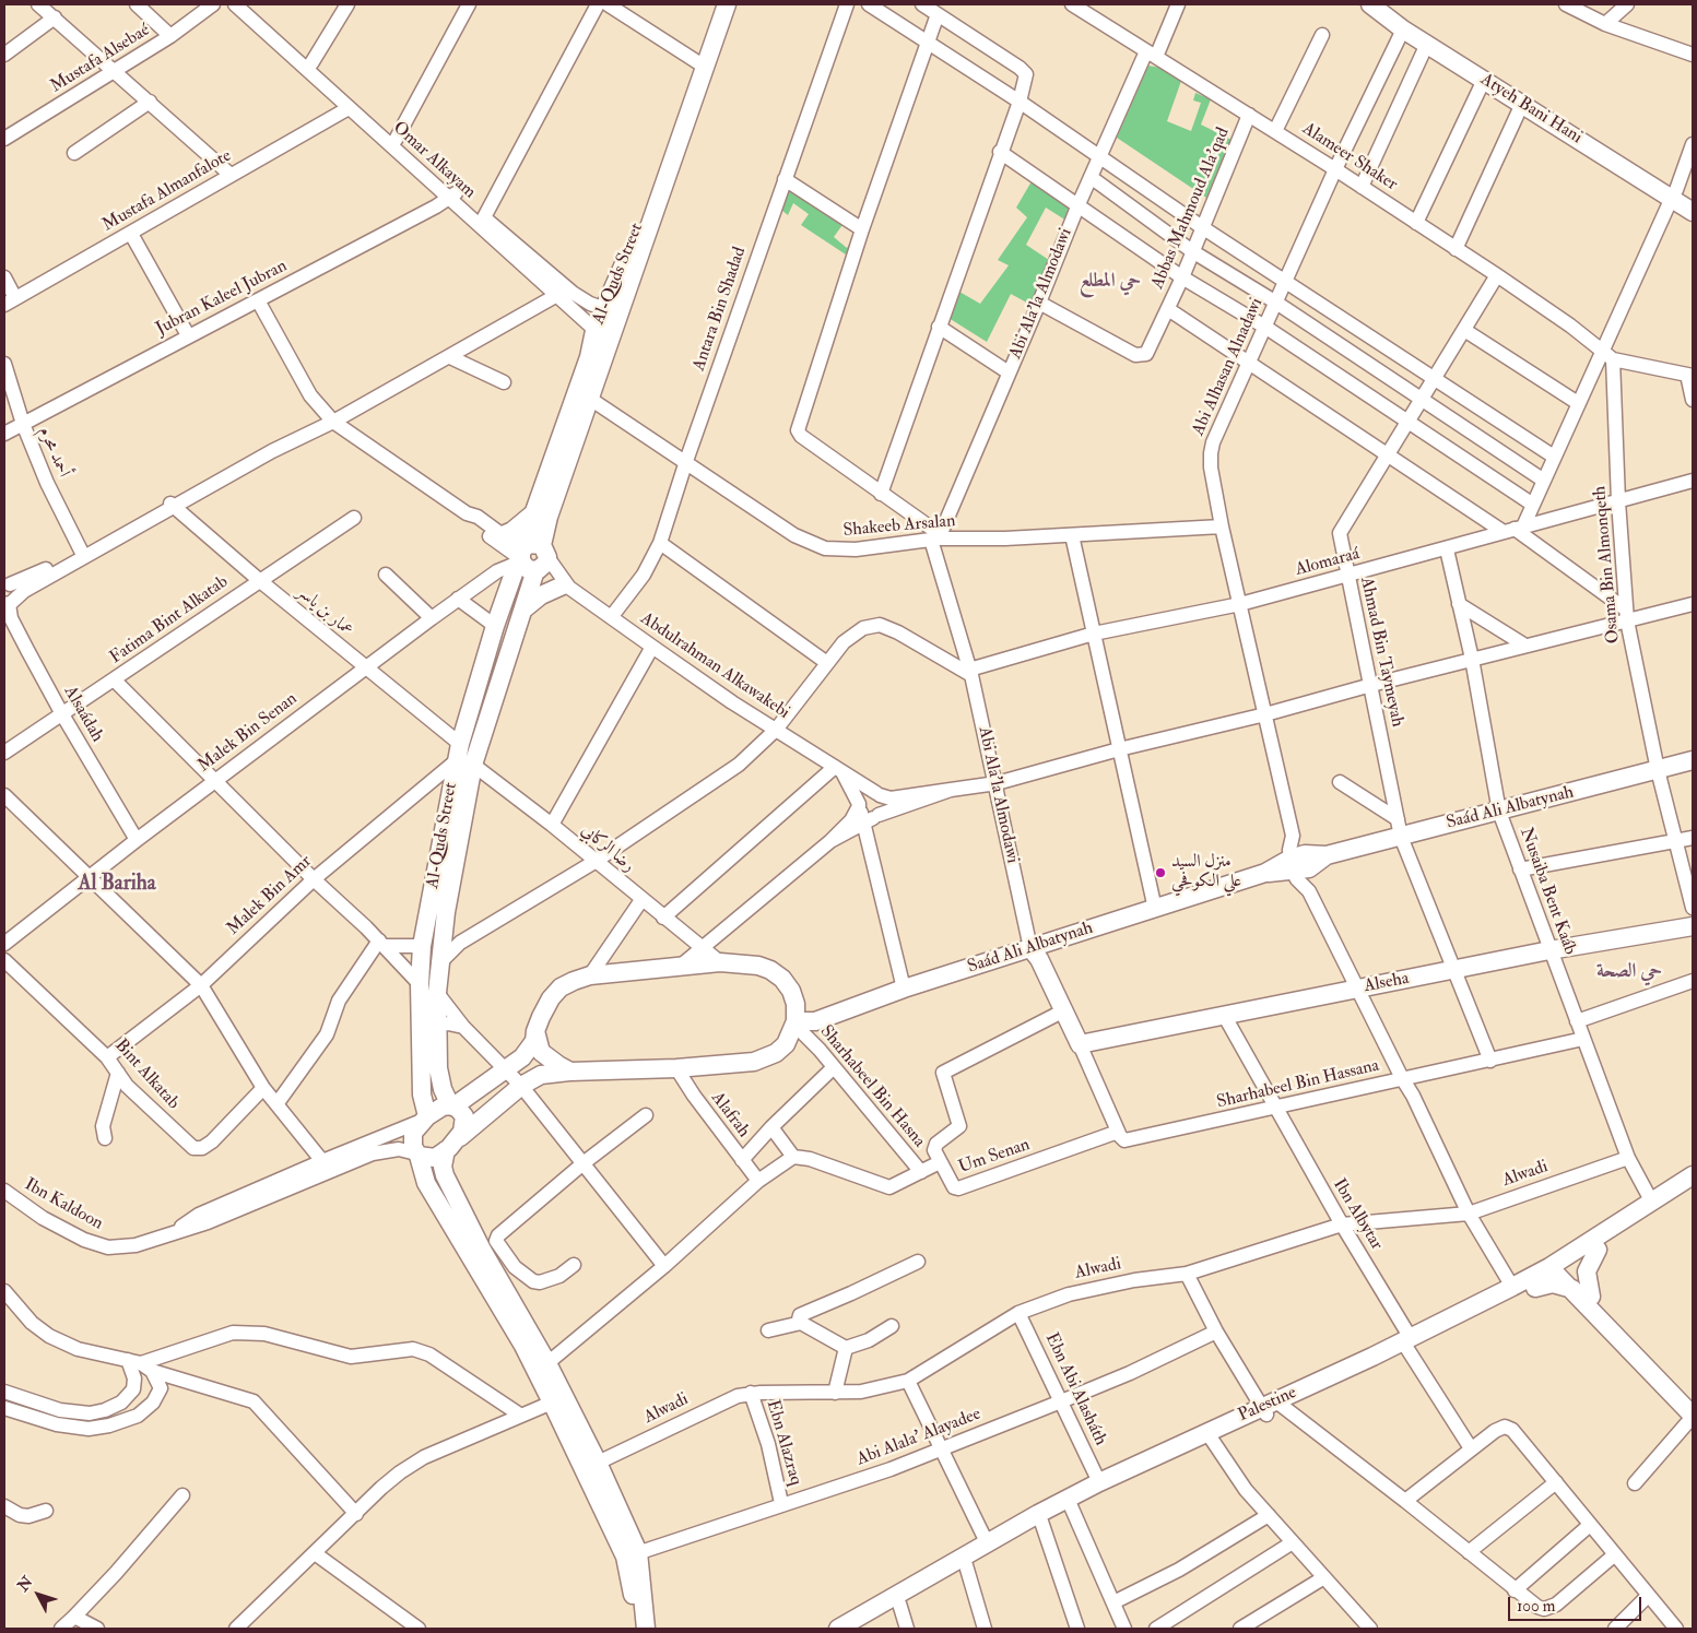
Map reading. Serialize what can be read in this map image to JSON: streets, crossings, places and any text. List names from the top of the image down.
{
  "streets": {
    "main road": [
      "Atyeh Bani Hani",
      "Al-Quds Street",
      "Abi Ala'la Almodawi",
      "Saád Ali Albatynah",
      "Alseha",
      "Palestine"
    ],
    "street": [
      "Mustafa Alsebaé",
      "Alameer Shaker",
      "Omar Alkayam",
      "Mustafa Almanfalote",
      "Abbas Mahmoud Ala'qad",
      "Jubran Kaleel Jubran",
      "Antara Bin Shadad",
      "Abi Alhasan Alnadawi",
      "أحمد محرم",
      "Shakeeb Arsalan",
      "Alomaraá",
      "Osama Bin Almonqeth",
      "عمار بن ياسر",
      "Fatima Bint Alkatab",
      "Ahmad Bin Taymeyah",
      "Abdulrahman Alkawakebi",
      "Alsaádah",
      "Malek Bin Senan",
      "رضا الركابي",
      "Nusaiba Bent Kaáb",
      "Malek Bin Amr",
      "Bint Alkatab",
      "Sharhabeel Bin Hassana",
      "Sharhabeel Bin Hasna",
      "Alafrah",
      "Um Senan",
      "Alwadi",
      "Ibn Kaldoon",
      "Ibn Albytar",
      "Ebn Abi Alasháth",
      "Abi Alala' Alayadee",
      "Ebn Alazraq"
    ]
  },
  "crossings": [
    ["Atyeh Bani Hani", "Abi Alhasan Alnadawi"],
    ["Alameer Shaker", "Abbas Mahmoud Ala'qad"],
    ["Alameer Shaker", "Abi Ala'la Almodawi"],
    ["Alameer Shaker", "Abi Alhasan Alnadawi"],
    ["Alameer Shaker", "Osama Bin Almonqeth"],
    ["Alameer Shaker", "Ahmad Bin Taymeyah"],
    ["Omar Alkayam", "Mustafa Almanfalote"],
    ["Omar Alkayam", "Al-Quds Street"],
    ["Omar Alkayam", "Jubran Kaleel Jubran"],
    ["Abbas Mahmoud Ala'qad", "Abi Ala'la Almodawi"],
    ["Al-Quds Street", "عمار بن ياسر"],
    ["Al-Quds Street", "Abdulrahman Alkawakebi"],
    ["Al-Quds Street", "Malek Bin Senan"],
    ["Al-Quds Street", "رضا الركابي"],
    ["Al-Quds Street", "Malek Bin Amr"],
    ["Abi Ala'la Almodawi", "Shakeeb Arsalan"],
    ["Abi Ala'la Almodawi", "Alomaraá"],
    ["Abi Ala'la Almodawi", "Saád Ali Albatynah"],
    ["Abi Ala'la Almodawi", "Alseha"],
    ["Abi Ala'la Almodawi", "Um Senan"],
    ["Jubran Kaleel Jubran", "أحمد محرم"],
    ["Antara Bin Shadad", "Shakeeb Arsalan"],
    ["Antara Bin Shadad", "Abdulrahman Alkawakebi"],
    ["Abi Alhasan Alnadawi", "Shakeeb Arsalan"],
    ["Abi Alhasan Alnadawi", "Alomaraá"],
    ["Abi Alhasan Alnadawi", "Saád Ali Albatynah"],
    ["Alomaraá", "Osama Bin Almonqeth"],
    ["Alomaraá", "Ahmad Bin Taymeyah"],
    ["Alomaraá", "Nusaiba Bent Kaáb"],
    ["Osama Bin Almonqeth", "Saád Ali Albatynah"],
    ["عمار بن ياسر", "Fatima Bint Alkatab"],
    ["عمار بن ياسر", "Malek Bin Senan"],
    ["عمار بن ياسر", "رضا الركابي"],
    ["عمار بن ياسر", "Malek Bin Amr"],
    ["Fatima Bint Alkatab", "Alsaádah"],
    ["Ahmad Bin Taymeyah", "Saád Ali Albatynah"],
    ["Ahmad Bin Taymeyah", "Alseha"],
    ["Ahmad Bin Taymeyah", "Sharhabeel Bin Hassana"],
    ["Abdulrahman Alkawakebi", "Malek Bin Senan"],
    ["Alsaádah", "Malek Bin Senan"],
    ["Saád Ali Albatynah", "Nusaiba Bent Kaáb"],
    ["Saád Ali Albatynah", "Sharhabeel Bin Hasna"],
    ["رضا الركابي", "Malek Bin Amr"],
    ["Nusaiba Bent Kaáb", "Alseha"],
    ["Nusaiba Bent Kaáb", "Sharhabeel Bin Hassana"],
    ["Nusaiba Bent Kaáb", "Alwadi"],
    ["Nusaiba Bent Kaáb", "Palestine"],
    ["Malek Bin Amr", "Bint Alkatab"],
    ["Alseha", "Ibn Albytar"],
    ["Sharhabeel Bin Hassana", "Um Senan"],
    ["Sharhabeel Bin Hassana", "Ibn Albytar"],
    ["Alwadi", "Ibn Albytar"],
    ["Alwadi", "Ebn Abi Alasháth"],
    ["Alwadi", "Ebn Alazraq"],
    ["Ibn Albytar", "Palestine"],
    ["Ebn Abi Alasháth", "Palestine"],
    ["Ebn Abi Alasháth", "Abi Alala' Alayadee"],
    ["Abi Alala' Alayadee", "Ebn Alazraq"]
  ],
  "districts": ["حي المطلع", "Al Bariha", "حي الصحة"],
  "places": ["منزل السيد علي الكوفحي"],
  "scale_bar": "100 m",
  "north": "top left"
}
